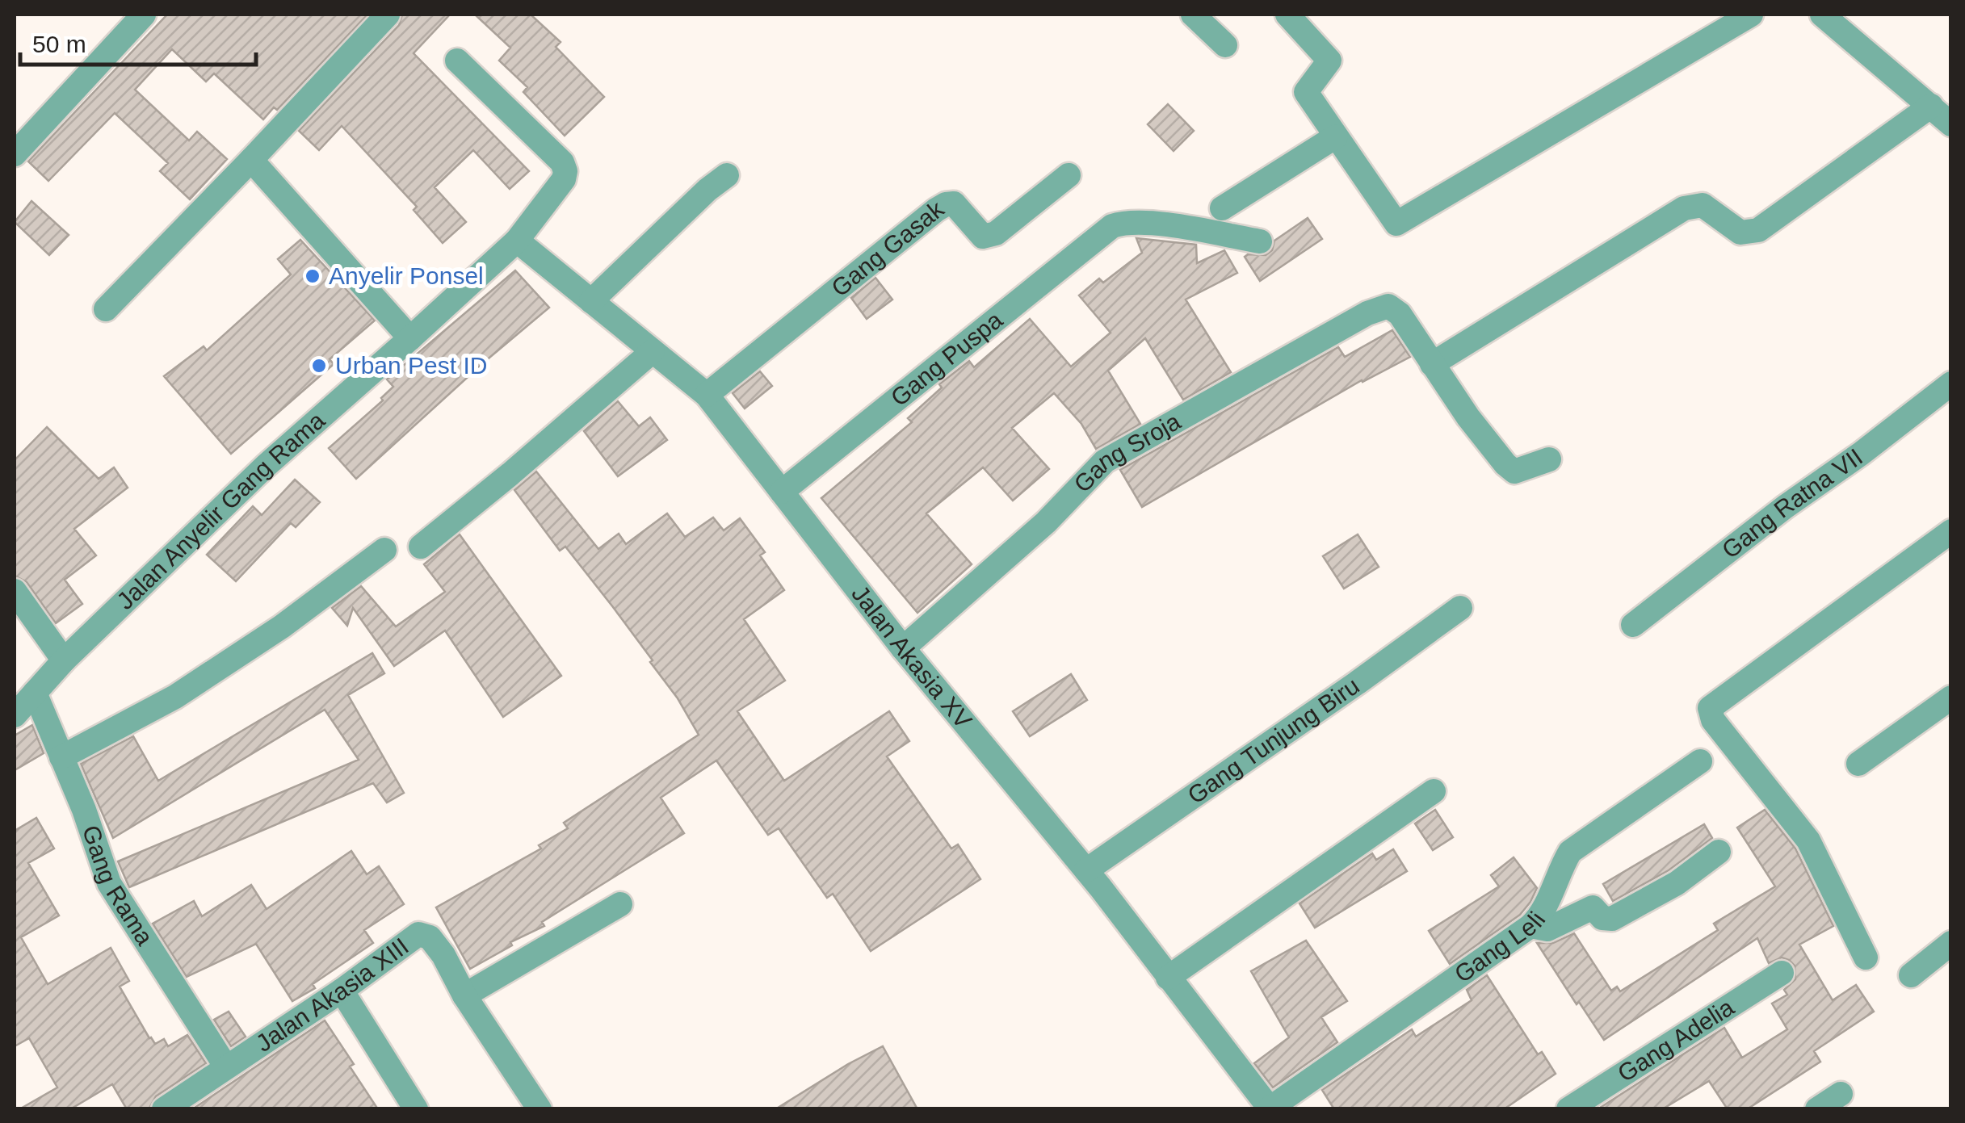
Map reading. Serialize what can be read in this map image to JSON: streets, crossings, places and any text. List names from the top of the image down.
{
  "streets": {
    "street": [
      "Gang Gasak",
      "Gang Puspa",
      "Gang Sroja",
      "Gang Ratna VII",
      "Jalan Anyelir Gang Rama",
      "Jalan Akasia XV",
      "Gang Tunjung Biru",
      "Gang Rama",
      "Gang Leli",
      "Jalan Akasia XIII",
      "Gang Adelia"
    ]
  },
  "crossings": [
    ["Gang Gasak", "Jalan Akasia XV"],
    ["Gang Puspa", "Jalan Akasia XV"],
    ["Gang Sroja", "Jalan Akasia XV"],
    ["Jalan Anyelir Gang Rama", "Jalan Akasia XV"],
    ["Jalan Anyelir Gang Rama", "Gang Rama"],
    ["Jalan Akasia XV", "Gang Tunjung Biru"],
    ["Jalan Akasia XV", "Gang Leli"],
    ["Gang Rama", "Jalan Akasia XIII"]
  ],
  "places": ["Anyelir Ponsel", "Urban Pest ID"],
  "scale_bar": "50 m"
}
